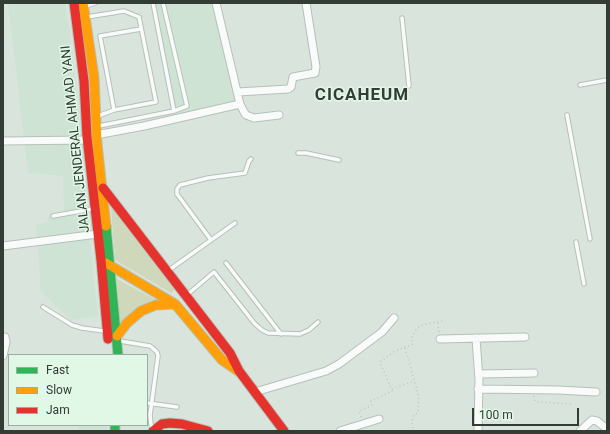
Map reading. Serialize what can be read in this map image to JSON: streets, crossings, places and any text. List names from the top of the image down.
{
  "streets": {
    "main road": ["JALAN JENDERAL AHMAD YANI"]
  },
  "districts": ["CICAHEUM"],
  "legend": ["Fast", "Slow", "Jam"],
  "scale_bar": "100 m"
}
